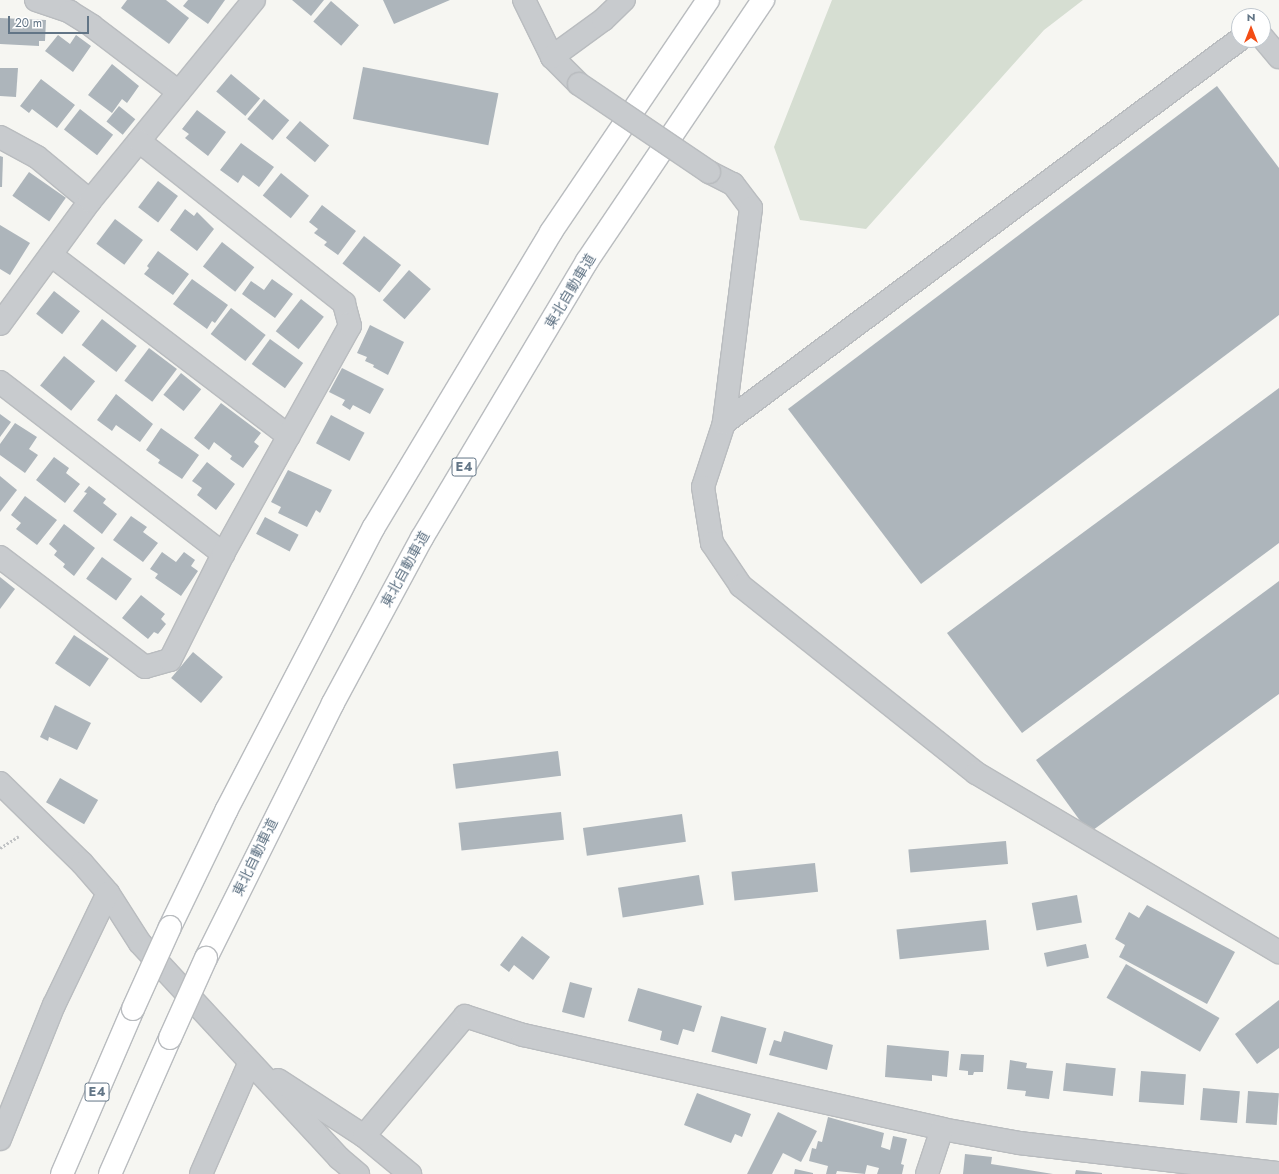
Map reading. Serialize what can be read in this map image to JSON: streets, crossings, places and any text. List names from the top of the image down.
{
  "streets": {
    "highway": ["東北自動車道", "E4"]
  },
  "scale_bar": "20 m",
  "north": "top"
}
